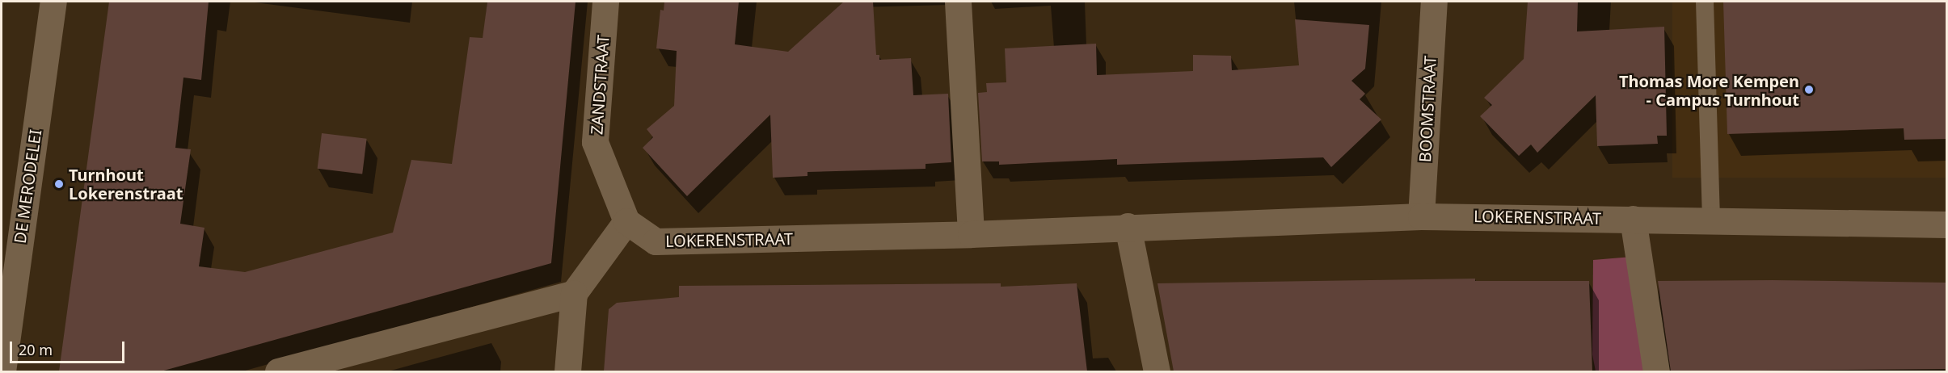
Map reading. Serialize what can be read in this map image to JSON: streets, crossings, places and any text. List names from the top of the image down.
{
  "streets": {
    "street": [
      "ZANDSTRAAT",
      "BOOMSTRAAT",
      "DE MERODELEI",
      "LOKERENSTRAAT"
    ]
  },
  "crossings": [
    ["ZANDSTRAAT", "LOKERENSTRAAT"],
    ["BOOMSTRAAT", "LOKERENSTRAAT"]
  ],
  "places": ["Thomas More Kempen - Campus Turnhout", "Turnhout Lokerenstraat"],
  "scale_bar": "20 m"
}
